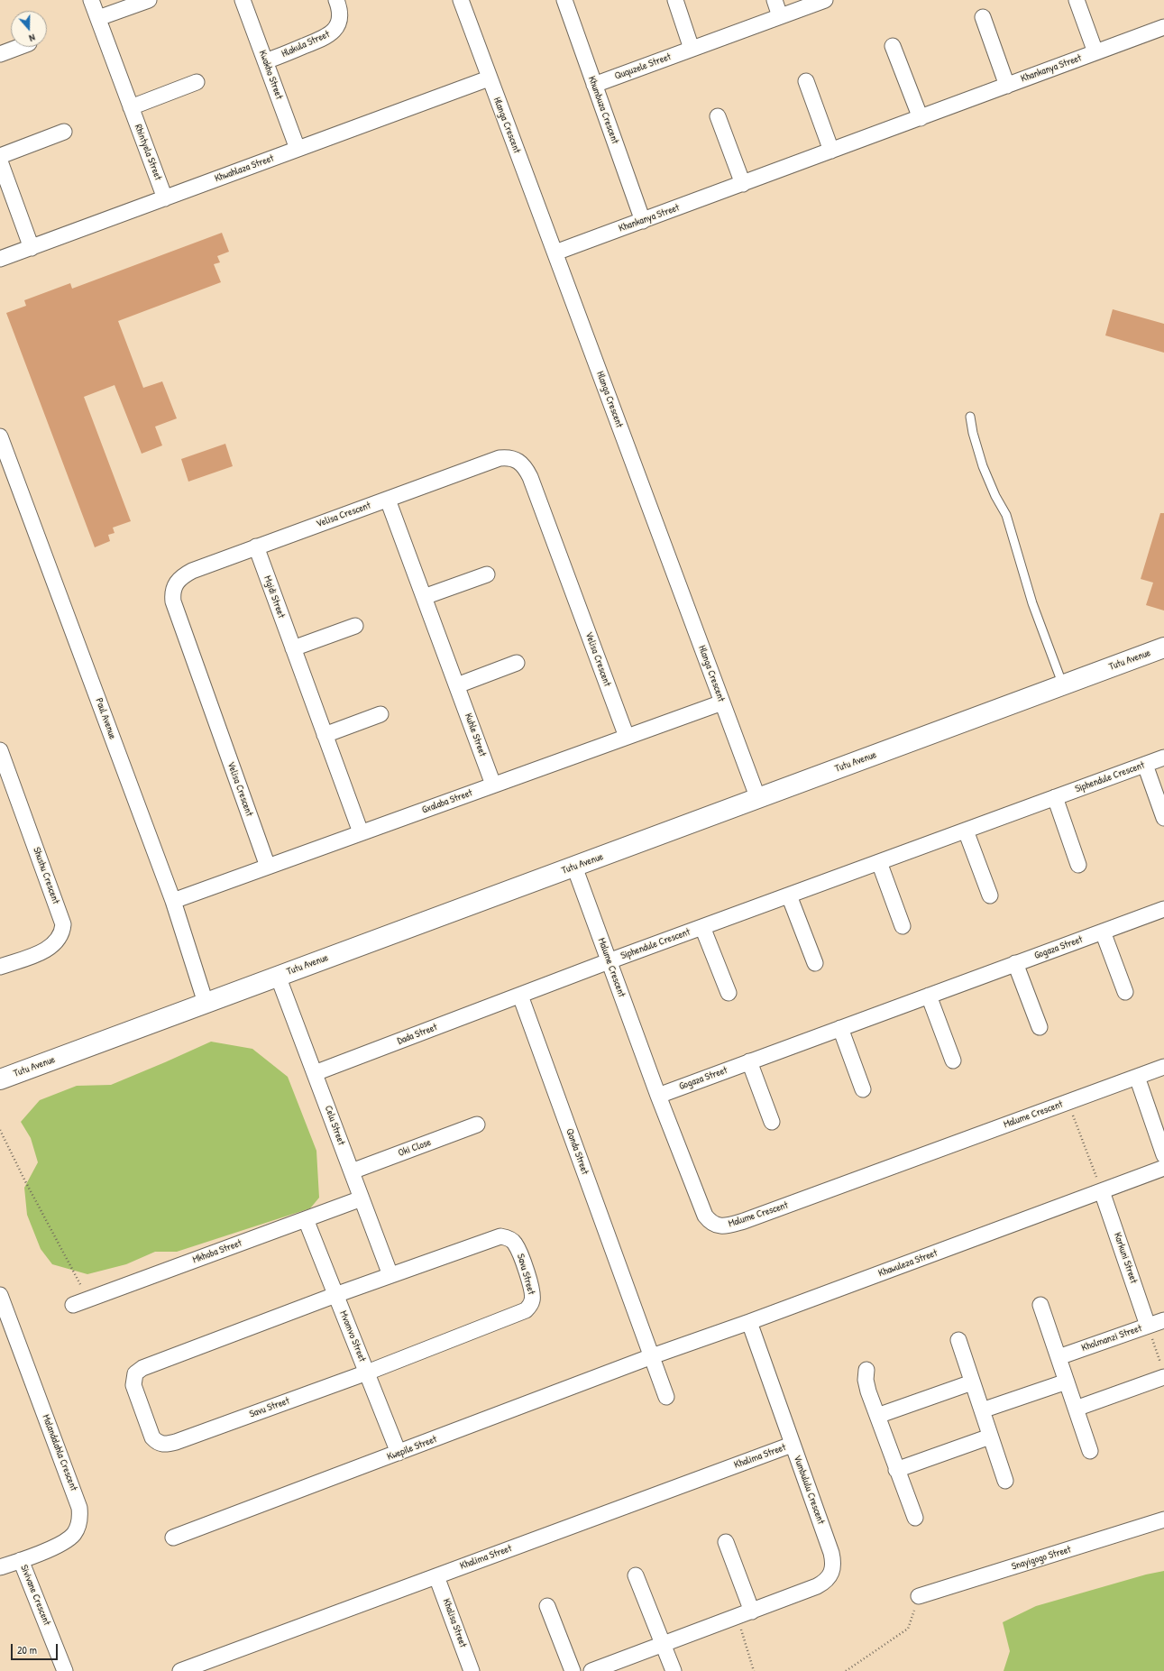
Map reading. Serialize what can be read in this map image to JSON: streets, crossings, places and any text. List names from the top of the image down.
{
  "streets": {
    "street": [
      "Hlakula Street",
      "Ququzele Street",
      "Khankanya Street",
      "Kwakho Street",
      "Khumbuza Crescent",
      "Hlanga Crescent",
      "Rhintyela Street",
      "Khwahlaza Street",
      "Velisa Crescent",
      "Mgidi Street",
      "Tutu Avenue",
      "Paul Avenue",
      "Kuhle Street",
      "Siphendule Crescent",
      "Gxalaba Street",
      "Shushu Crescent",
      "Gogaza Street",
      "Malume Crescent",
      "Dada Street",
      "Celu Street",
      "Oki Close",
      "Qonda Street",
      "Mkhoba Street",
      "Karkuni Street",
      "Khawuleza Street",
      "Savu Street",
      "Mvomvo Street",
      "Kholmanzi Street",
      "Kwepile Street",
      "Malandalahla Crescent",
      "Khalima Street",
      "Vumbululu Crescent",
      "Snayigogo Street",
      "Sivivane Crescent",
      "Khalisa Street"
    ]
  },
  "crossings": [
    ["Hlakula Street", "Kwakho Street"],
    ["Ququzele Street", "Khumbuza Crescent"],
    ["Khankanya Street", "Khumbuza Crescent"],
    ["Khankanya Street", "Hlanga Crescent"],
    ["Kwakho Street", "Khwahlaza Street"],
    ["Hlanga Crescent", "Khwahlaza Street"],
    ["Hlanga Crescent", "Tutu Avenue"],
    ["Hlanga Crescent", "Gxalaba Street"],
    ["Rhintyela Street", "Khwahlaza Street"],
    ["Velisa Crescent", "Mgidi Street"],
    ["Velisa Crescent", "Kuhle Street"],
    ["Velisa Crescent", "Gxalaba Street"],
    ["Mgidi Street", "Gxalaba Street"],
    ["Tutu Avenue", "Paul Avenue"],
    ["Tutu Avenue", "Malume Crescent"],
    ["Tutu Avenue", "Celu Street"],
    ["Paul Avenue", "Gxalaba Street"],
    ["Kuhle Street", "Gxalaba Street"],
    ["Siphendule Crescent", "Malume Crescent"],
    ["Gogaza Street", "Malume Crescent"],
    ["Dada Street", "Celu Street"],
    ["Dada Street", "Qonda Street"],
    ["Celu Street", "Oki Close"],
    ["Celu Street", "Mkhoba Street"],
    ["Celu Street", "Savu Street"],
    ["Qonda Street", "Khawuleza Street"],
    ["Qonda Street", "Kwepile Street"],
    ["Mkhoba Street", "Mvomvo Street"],
    ["Karkuni Street", "Khawuleza Street"],
    ["Karkuni Street", "Kholmanzi Street"],
    ["Khawuleza Street", "Kwepile Street"],
    ["Khawuleza Street", "Vumbululu Crescent"],
    ["Savu Street", "Mvomvo Street"],
    ["Mvomvo Street", "Kwepile Street"],
    ["Malandalahla Crescent", "Sivivane Crescent"],
    ["Khalima Street", "Vumbululu Crescent"],
    ["Khalima Street", "Khalisa Street"]
  ],
  "scale_bar": "20 m",
  "north": "bottom"
}
